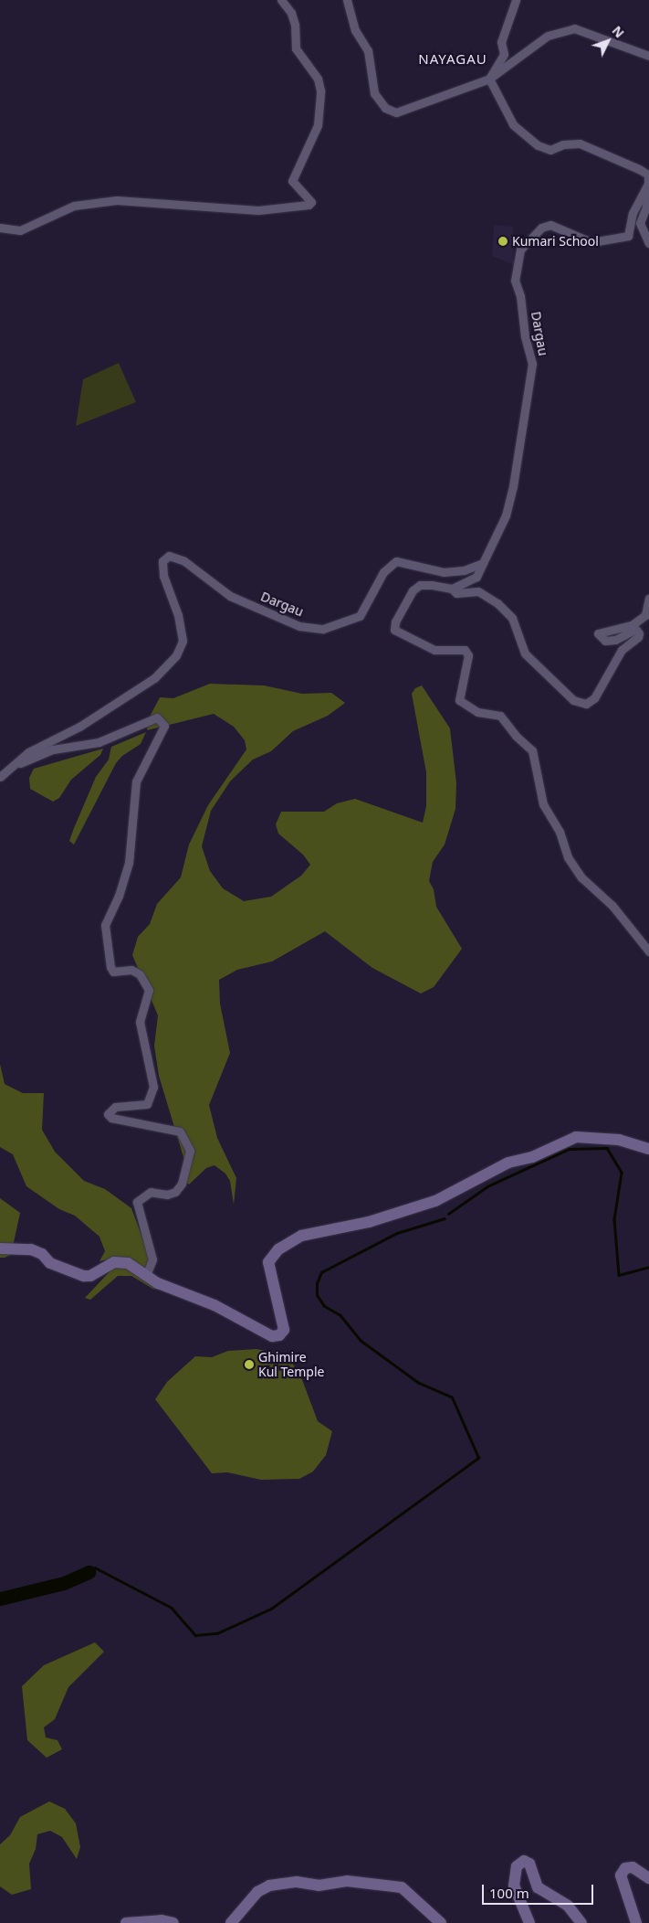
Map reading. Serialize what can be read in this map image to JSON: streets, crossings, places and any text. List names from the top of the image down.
{
  "streets": {
    "street": ["Dargau"]
  },
  "districts": ["NAYAGAU"],
  "places": ["Kumari School", "Ghimire Kul Temple"],
  "scale_bar": "100 m",
  "north": "top right"
}
